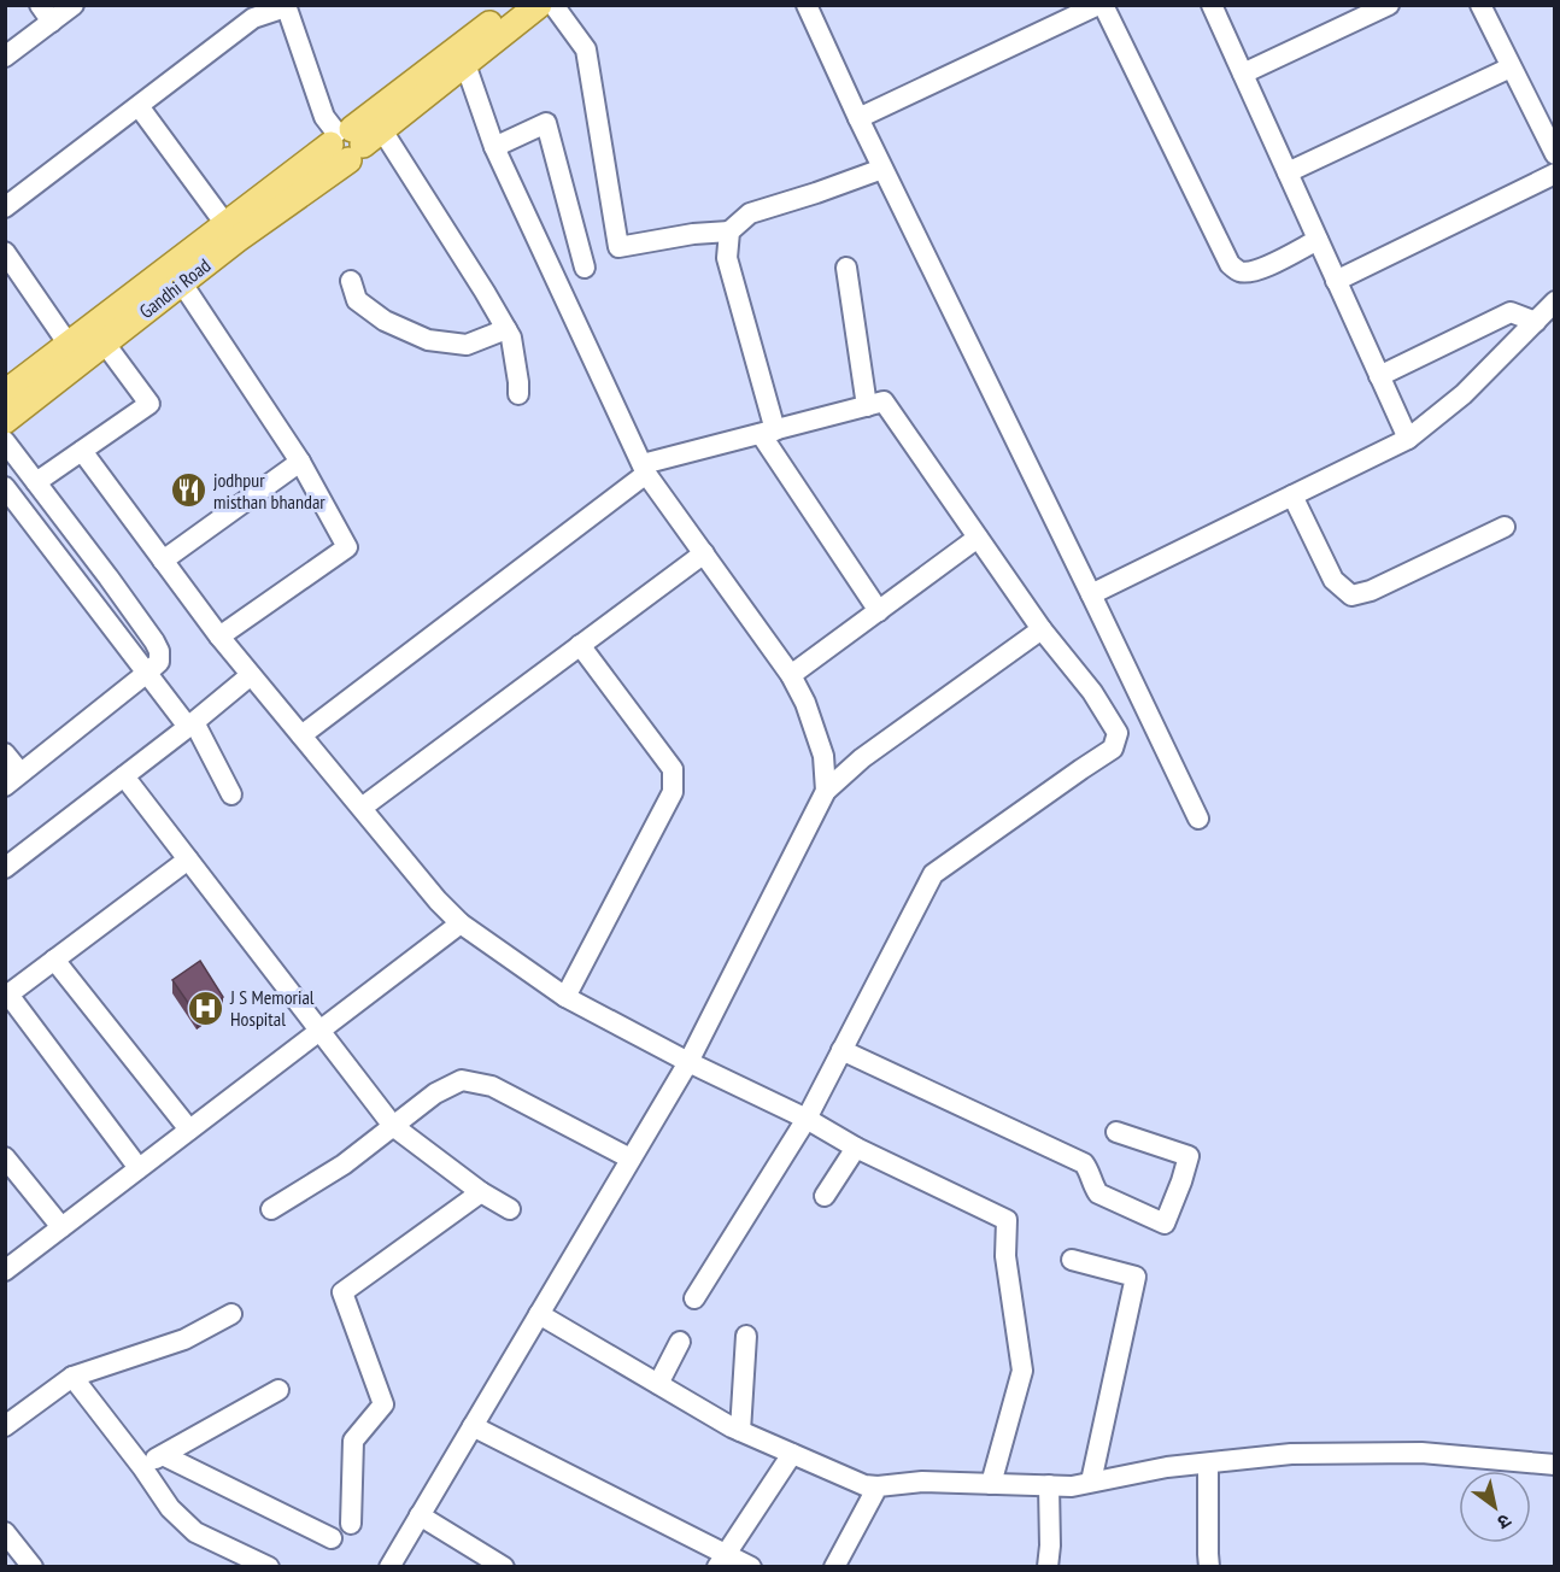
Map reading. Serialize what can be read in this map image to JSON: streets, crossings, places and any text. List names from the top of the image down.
{
  "streets": {
    "main road": ["Gandhi Road"]
  },
  "places": {
    "restaurant": ["jodhpur misthan bhandar"],
    "hospital": ["J S Memorial Hospital"]
  },
  "north": "bottom right"
}
